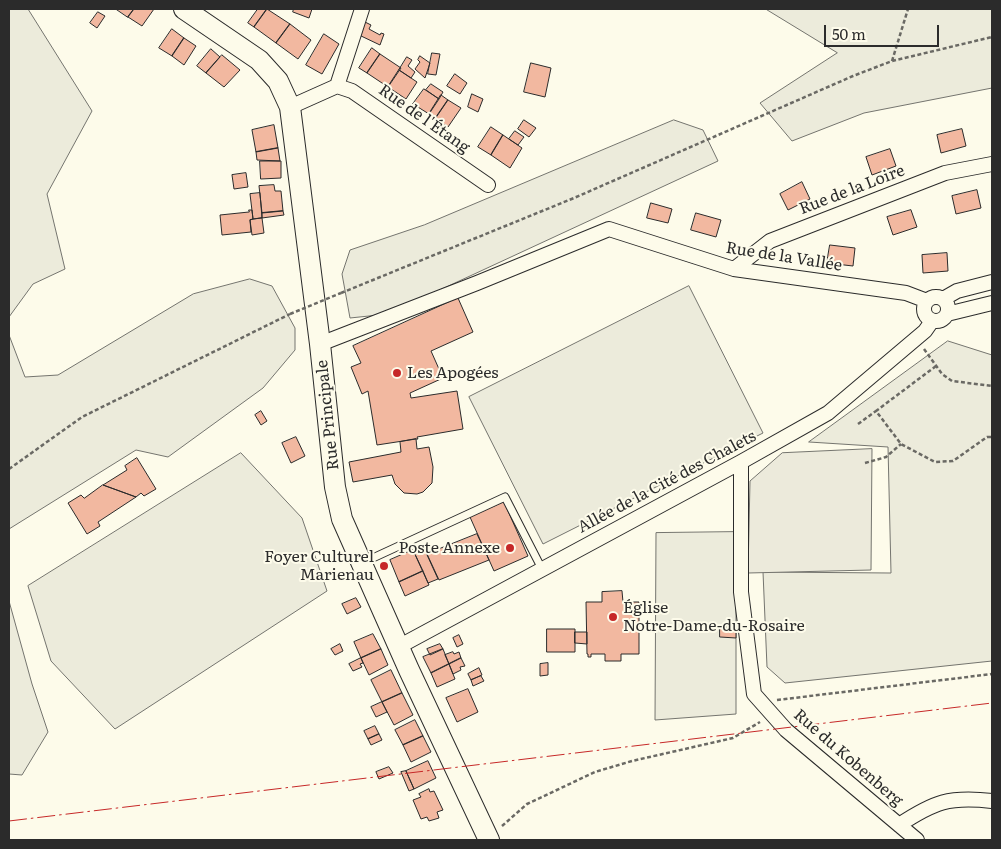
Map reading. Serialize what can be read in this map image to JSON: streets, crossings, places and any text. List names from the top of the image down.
{
  "streets": {
    "main road": ["Rue Principale"],
    "street": [
      "Rue de l'Étang",
      "Rue de la Loire",
      "Rue de la Vallée",
      "Allée de la Cité des Chalets",
      "Rue du Kobenberg"
    ]
  },
  "crossings": [
    ["Rue de la Loire", "Rue de la Vallée"],
    ["Rue de la Vallée", "Rue Principale"],
    ["Rue de la Vallée", "Allée de la Cité des Chalets"],
    ["Rue Principale", "Allée de la Cité des Chalets"],
    ["Allée de la Cité des Chalets", "Rue du Kobenberg"]
  ],
  "places": [
    "Les Apogées",
    "Poste Annexe",
    "Foyer Culturel Marienau",
    "Église Notre-Dame-du-Rosaire"
  ],
  "scale_bar": "50 m"
}
